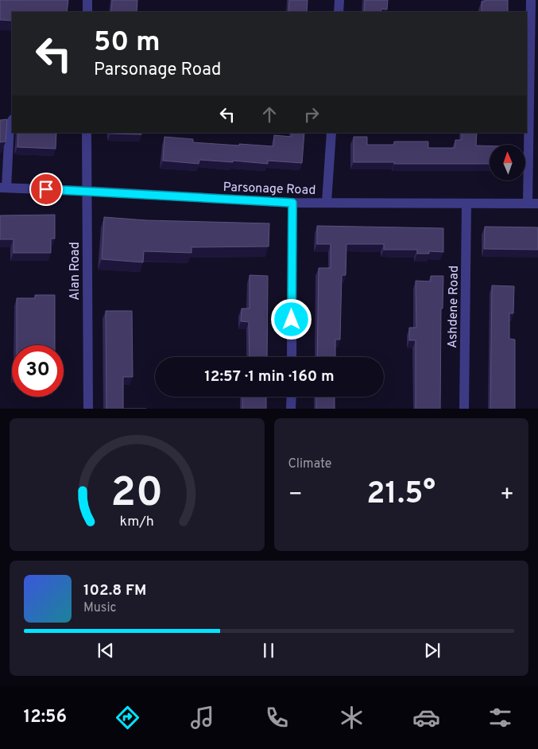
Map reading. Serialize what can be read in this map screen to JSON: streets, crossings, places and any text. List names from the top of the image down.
{
  "streets": {
    "street": ["Parsonage Road", "Alan Road", "Ashdene Road"]
  },
  "crossings": [
    ["Parsonage Road", "Alan Road"],
    ["Parsonage Road", "Ashdene Road"]
  ],
  "north": "top",
  "page": {
    "turn": ["50 m", "Parsonage Road"],
    "limit": "30",
    "trip": "12:57 · 1 min · 160 m",
    "tile": "Climate",
    "heat": ["−", "21.5°", "+"],
    "song": ["102.8 FM", "Music"],
    "tabs": "12:56",
    "gauge": ["20", "km/h"]
  }
}
